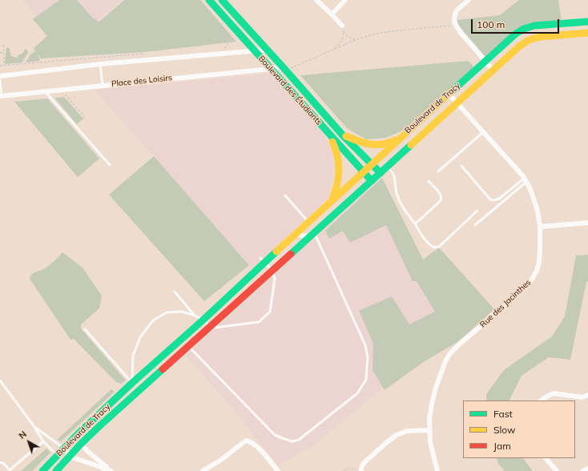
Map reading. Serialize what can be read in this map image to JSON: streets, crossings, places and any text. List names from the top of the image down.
{
  "streets": {
    "street": [
      "Place des Loisirs",
      "Boulevard des Étudiants",
      "Boulevard de Tracy",
      "Rue des Jacinthes"
    ]
  },
  "crossings": [
    ["Place des Loisirs", "Boulevard des Étudiants"],
    ["Boulevard des Étudiants", "Boulevard de Tracy"],
    ["Boulevard de Tracy", "Rue des Jacinthes"]
  ],
  "legend": ["Fast", "Slow", "Jam"],
  "scale_bar": "100 m",
  "north": "top left"
}
